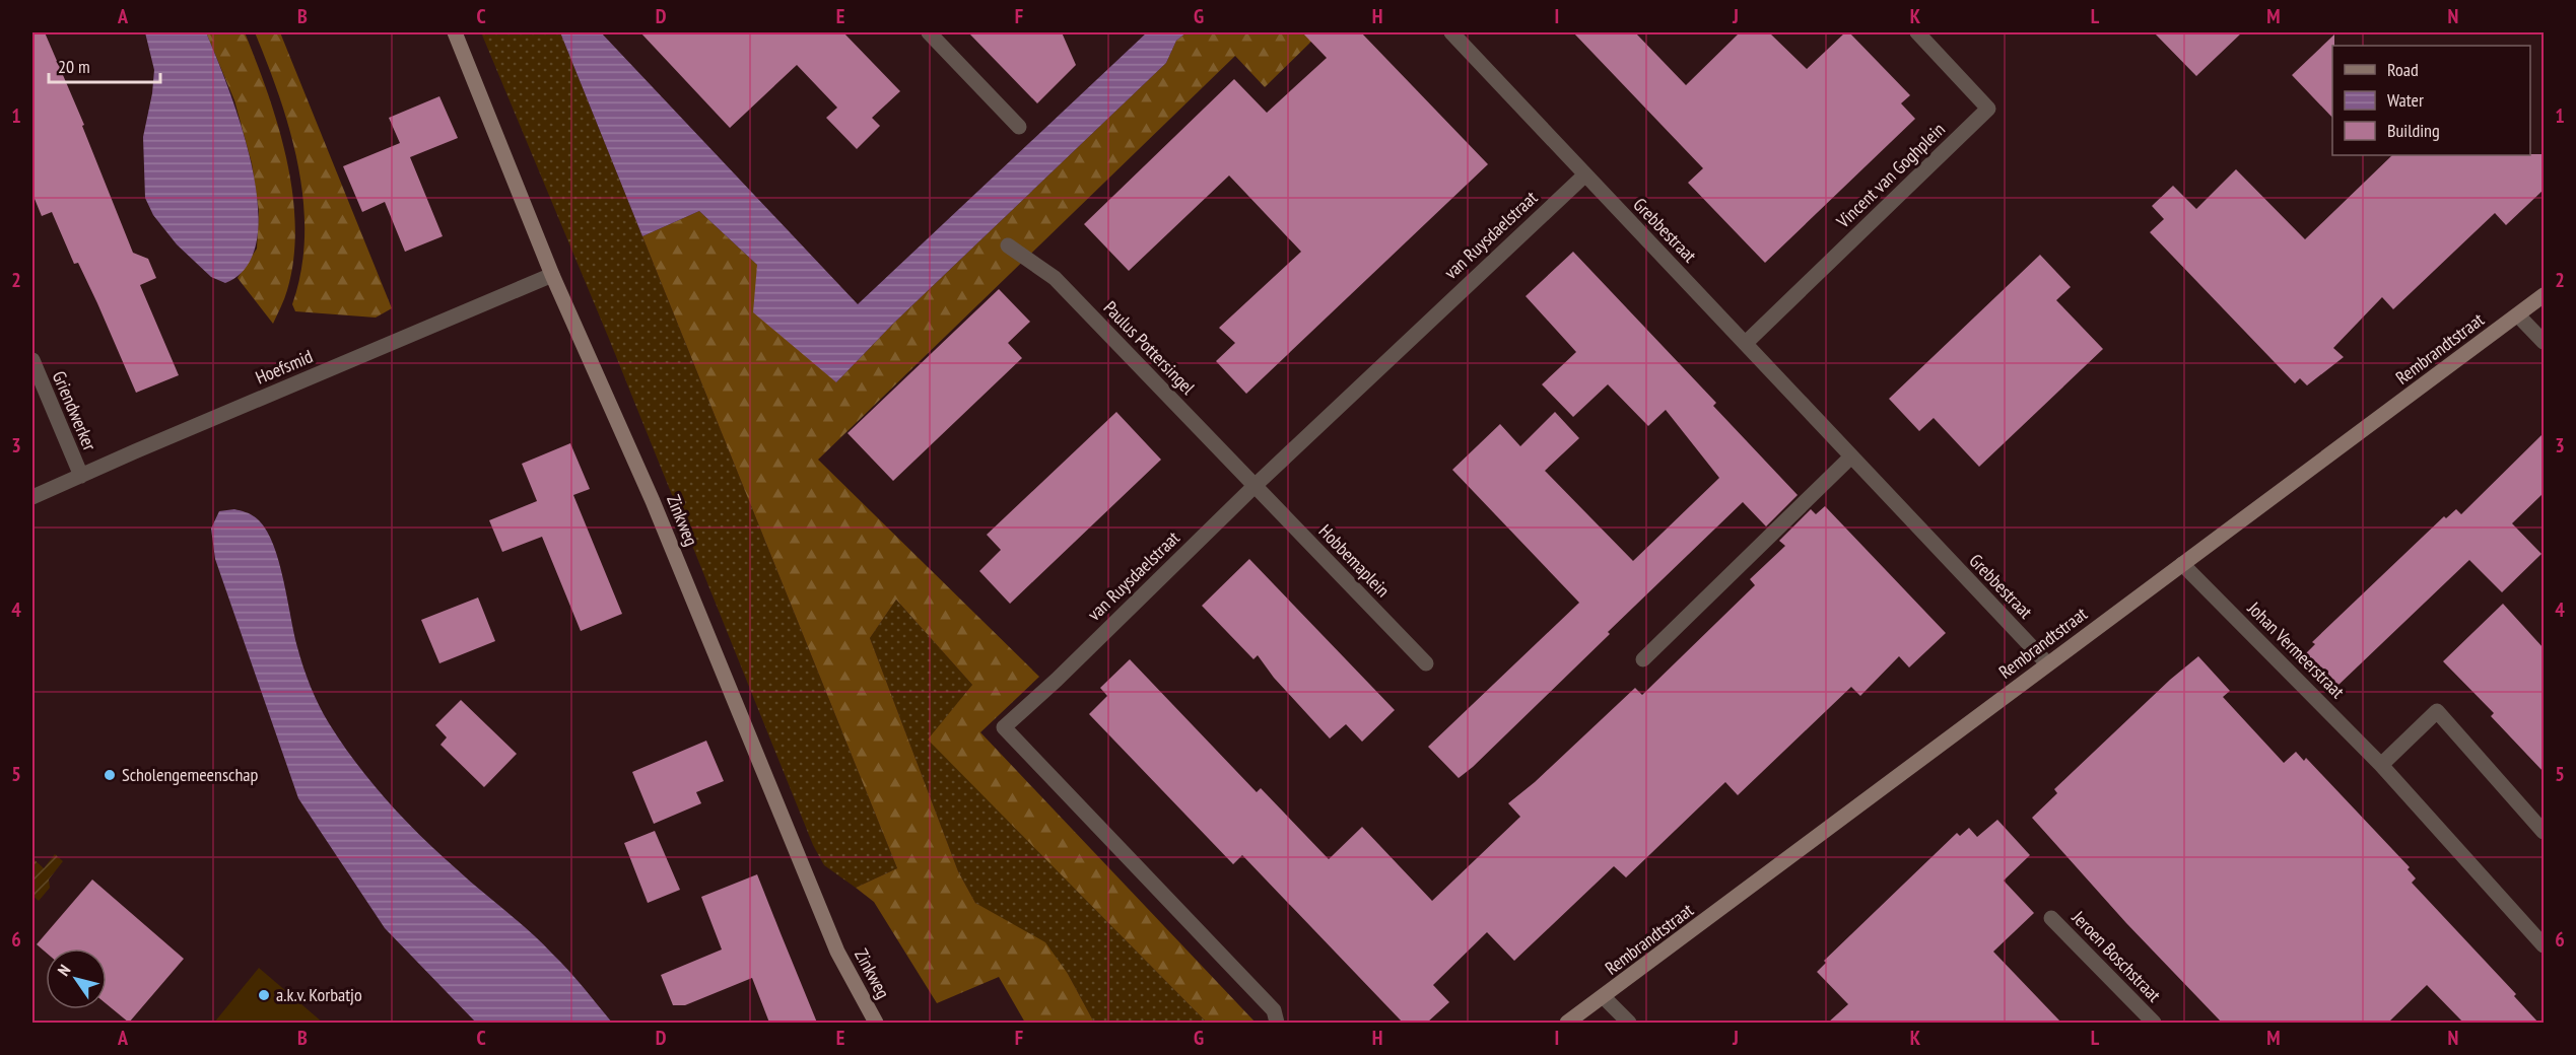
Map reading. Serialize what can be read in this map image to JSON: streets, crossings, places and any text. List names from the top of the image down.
{
  "streets": {
    "street": [
      "Vincent van Goghplein",
      "Grebbestraat",
      "van Ruysdaelstraat",
      "Paulus Pottersingel",
      "Rembrandtstraat",
      "Hoefsmid",
      "Griendwerker",
      "Zinkweg",
      "Hobbemaplein",
      "Johan Vermeerstraat",
      "Jeroen Boschstraat"
    ]
  },
  "crossings": [
    ["Vincent van Goghplein", "Grebbestraat"],
    ["Grebbestraat", "van Ruysdaelstraat"],
    ["Grebbestraat", "Rembrandtstraat"],
    ["van Ruysdaelstraat", "Paulus Pottersingel"],
    ["van Ruysdaelstraat", "Hobbemaplein"],
    ["Paulus Pottersingel", "Hobbemaplein"],
    ["Rembrandtstraat", "Johan Vermeerstraat"],
    ["Hoefsmid", "Griendwerker"],
    ["Hoefsmid", "Zinkweg"]
  ],
  "places": ["Scholengemeenschap", "a.k.v. Korbatjo"],
  "legend": ["Road", "Water", "Building"],
  "scale_bar": "20 m",
  "north": "top left",
  "grid": {
    "columns": [
      "A",
      "B",
      "C",
      "D",
      "E",
      "F",
      "G",
      "H",
      "I",
      "J",
      "K",
      "L",
      "M",
      "N"
    ],
    "rows": [
      "1",
      "2",
      "3",
      "4",
      "5",
      "6"
    ]
  }
}
